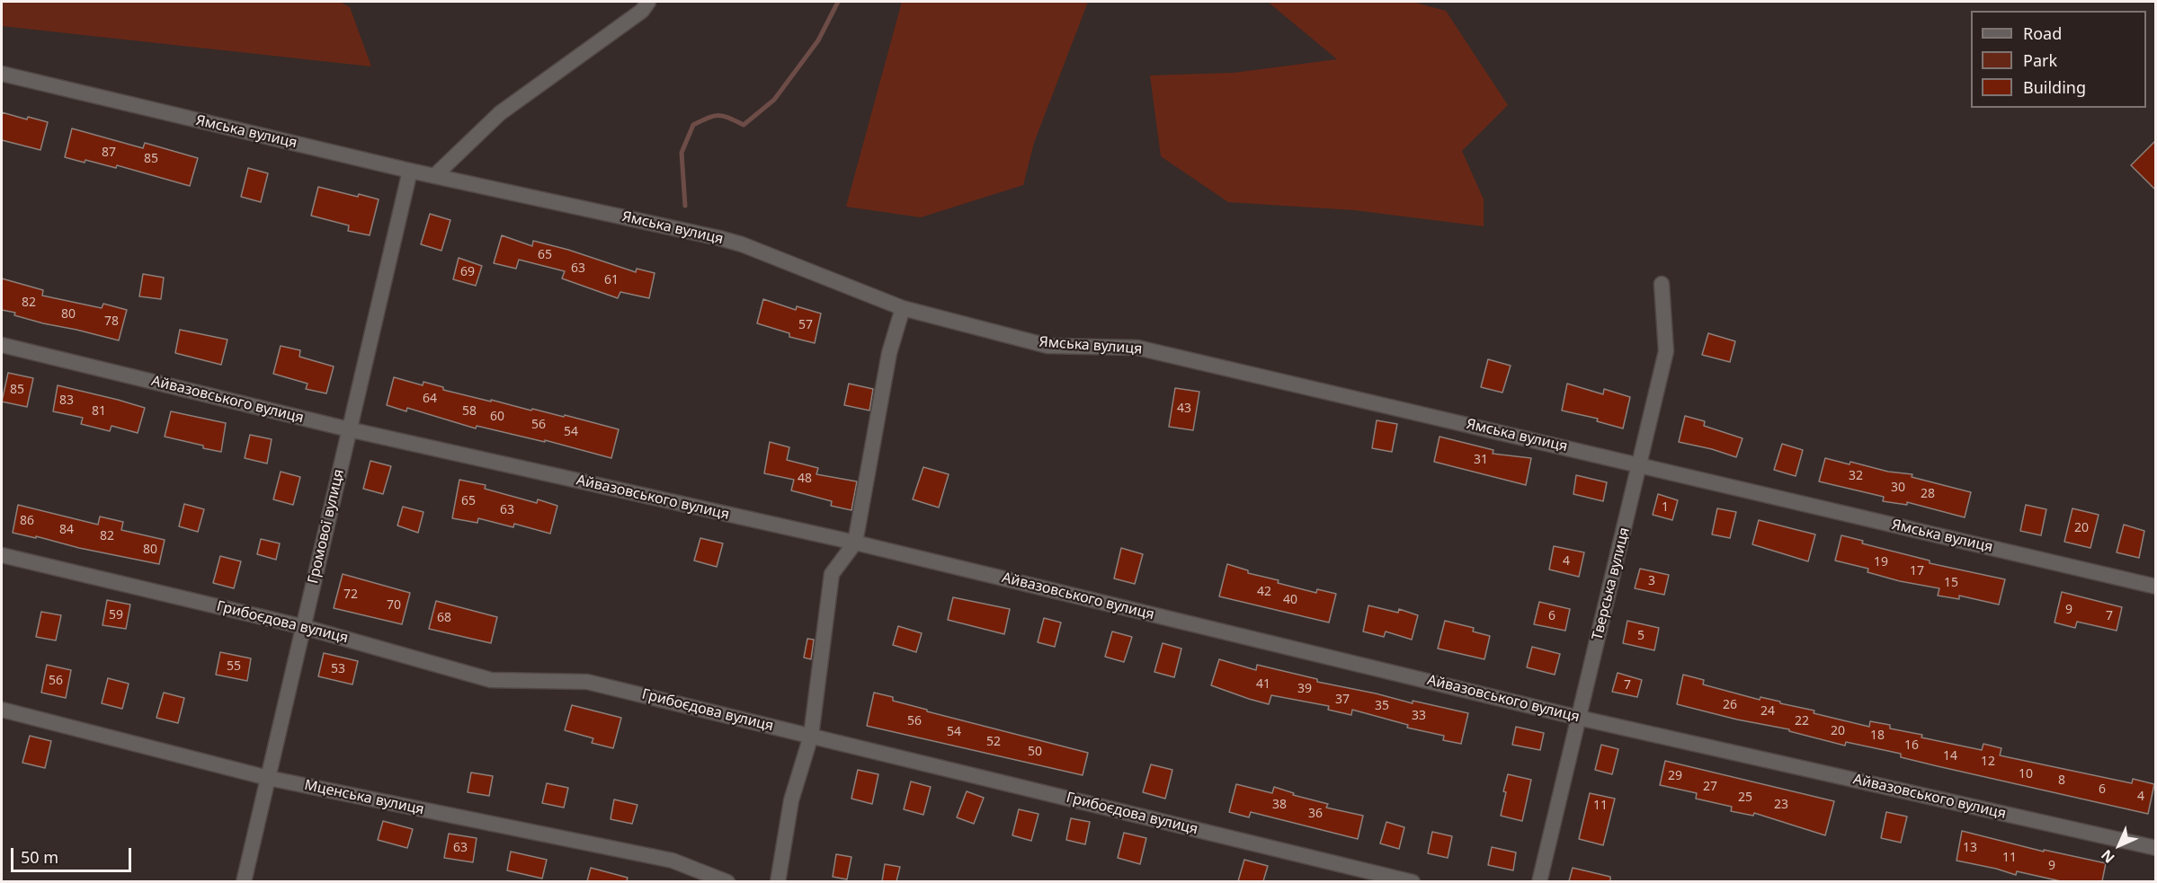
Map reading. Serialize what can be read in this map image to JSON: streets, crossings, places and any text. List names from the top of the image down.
{
  "streets": {
    "street": [
      "Ямська вулиця",
      "Айвазовського вулиця",
      "Громової вулиця",
      "Тверська вулиця",
      "Грибоєдова вулиця",
      "Мценська вулиця"
    ]
  },
  "crossings": [
    ["Ямська вулиця", "Громової вулиця"],
    ["Ямська вулиця", "Тверська вулиця"],
    ["Айвазовського вулиця", "Громової вулиця"],
    ["Айвазовського вулиця", "Тверська вулиця"],
    ["Громової вулиця", "Грибоєдова вулиця"],
    ["Громової вулиця", "Мценська вулиця"]
  ],
  "house_numbers": [
    "87",
    "85",
    "65",
    "63",
    "69",
    "61",
    "82",
    "80",
    "78",
    "57",
    "85",
    "64",
    "83",
    "43",
    "81",
    "58",
    "60",
    "56",
    "54",
    "31",
    "32",
    "48",
    "30",
    "28",
    "65",
    "1",
    "63",
    "86",
    "20",
    "84",
    "82",
    "80",
    "4",
    "19",
    "17",
    "3",
    "15",
    "42",
    "72",
    "40",
    "70",
    "9",
    "59",
    "6",
    "7",
    "68",
    "5",
    "55",
    "53",
    "56",
    "41",
    "7",
    "39",
    "37",
    "26",
    "35",
    "24",
    "33",
    "56",
    "22",
    "20",
    "54",
    "18",
    "52",
    "16",
    "50",
    "14",
    "12",
    "10",
    "29",
    "8",
    "27",
    "6",
    "4",
    "25",
    "38",
    "23",
    "11",
    "36",
    "63",
    "13",
    "11",
    "9"
  ],
  "legend": ["Road", "Park", "Building"],
  "scale_bar": "50 m",
  "north": "bottom left"
}
